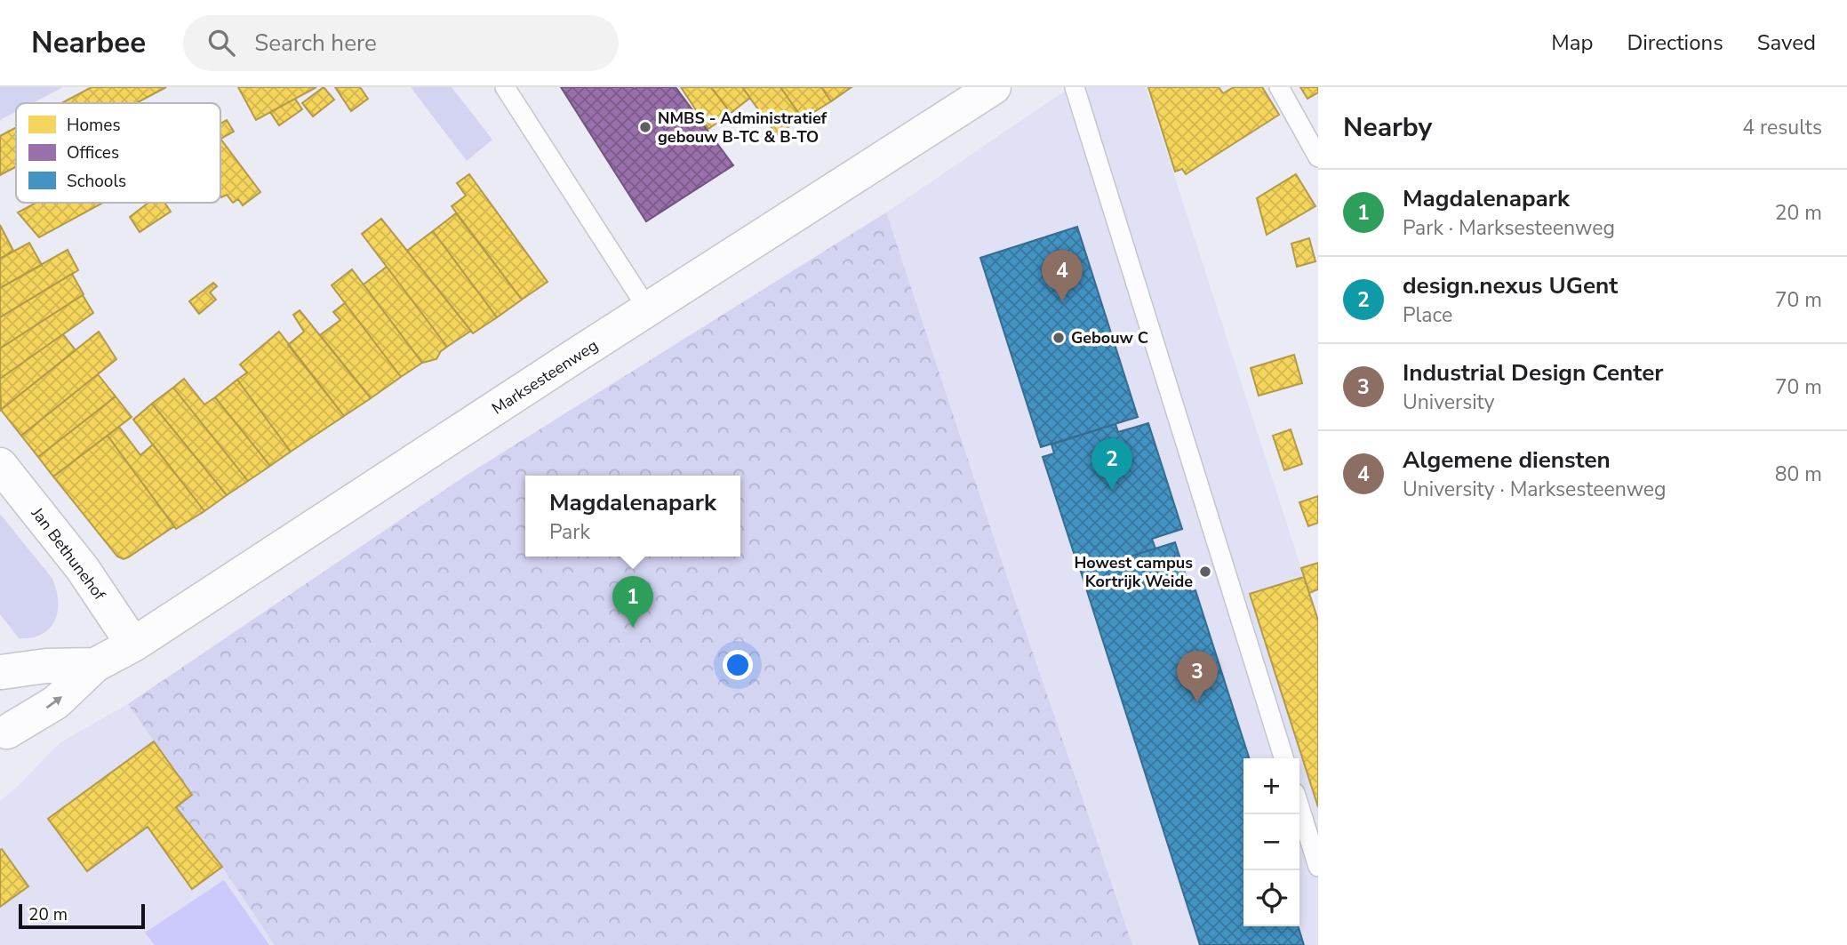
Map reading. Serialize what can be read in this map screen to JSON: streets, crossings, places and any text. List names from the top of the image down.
{
  "streets": {
    "street": ["Marksesteenweg", "Jan Bethunehof"]
  },
  "crossings": [
    ["Marksesteenweg", "Jan Bethunehof"]
  ],
  "places": ["NMBS - Administratief gebouw B-TC & B-TO", "Gebouw C", "Howest campus Kortrijk Weide"],
  "legend": ["Homes", "Offices", "Schools"],
  "scale_bar": "20 m",
  "page": {
    "header": "Nearbee",
    "search": "Search here",
    "nav": ["Map", "Directions", "Saved"],
    "heading": ["Nearby", "4 results"],
    "list": [
      {
        "mark": "1",
        "name": "Magdalenapark",
        "note": "Park · Marksesteenweg",
        "value": "20 m"
      },
      {
        "mark": "2",
        "name": "design.nexus UGent",
        "note": "Place",
        "value": "70 m"
      },
      {
        "mark": "3",
        "name": "Industrial Design Center",
        "note": "University",
        "value": "70 m"
      },
      {
        "mark": "4",
        "name": "Algemene diensten",
        "note": "University · Marksesteenweg",
        "value": "80 m"
      }
    ],
    "pins": [
      "4",
      "2",
      "1",
      "3"
    ],
    "popup": ["Magdalenapark", "Park"],
    "map_buttons": ["+", "−"],
    "scale": "20 m"
  }
}
